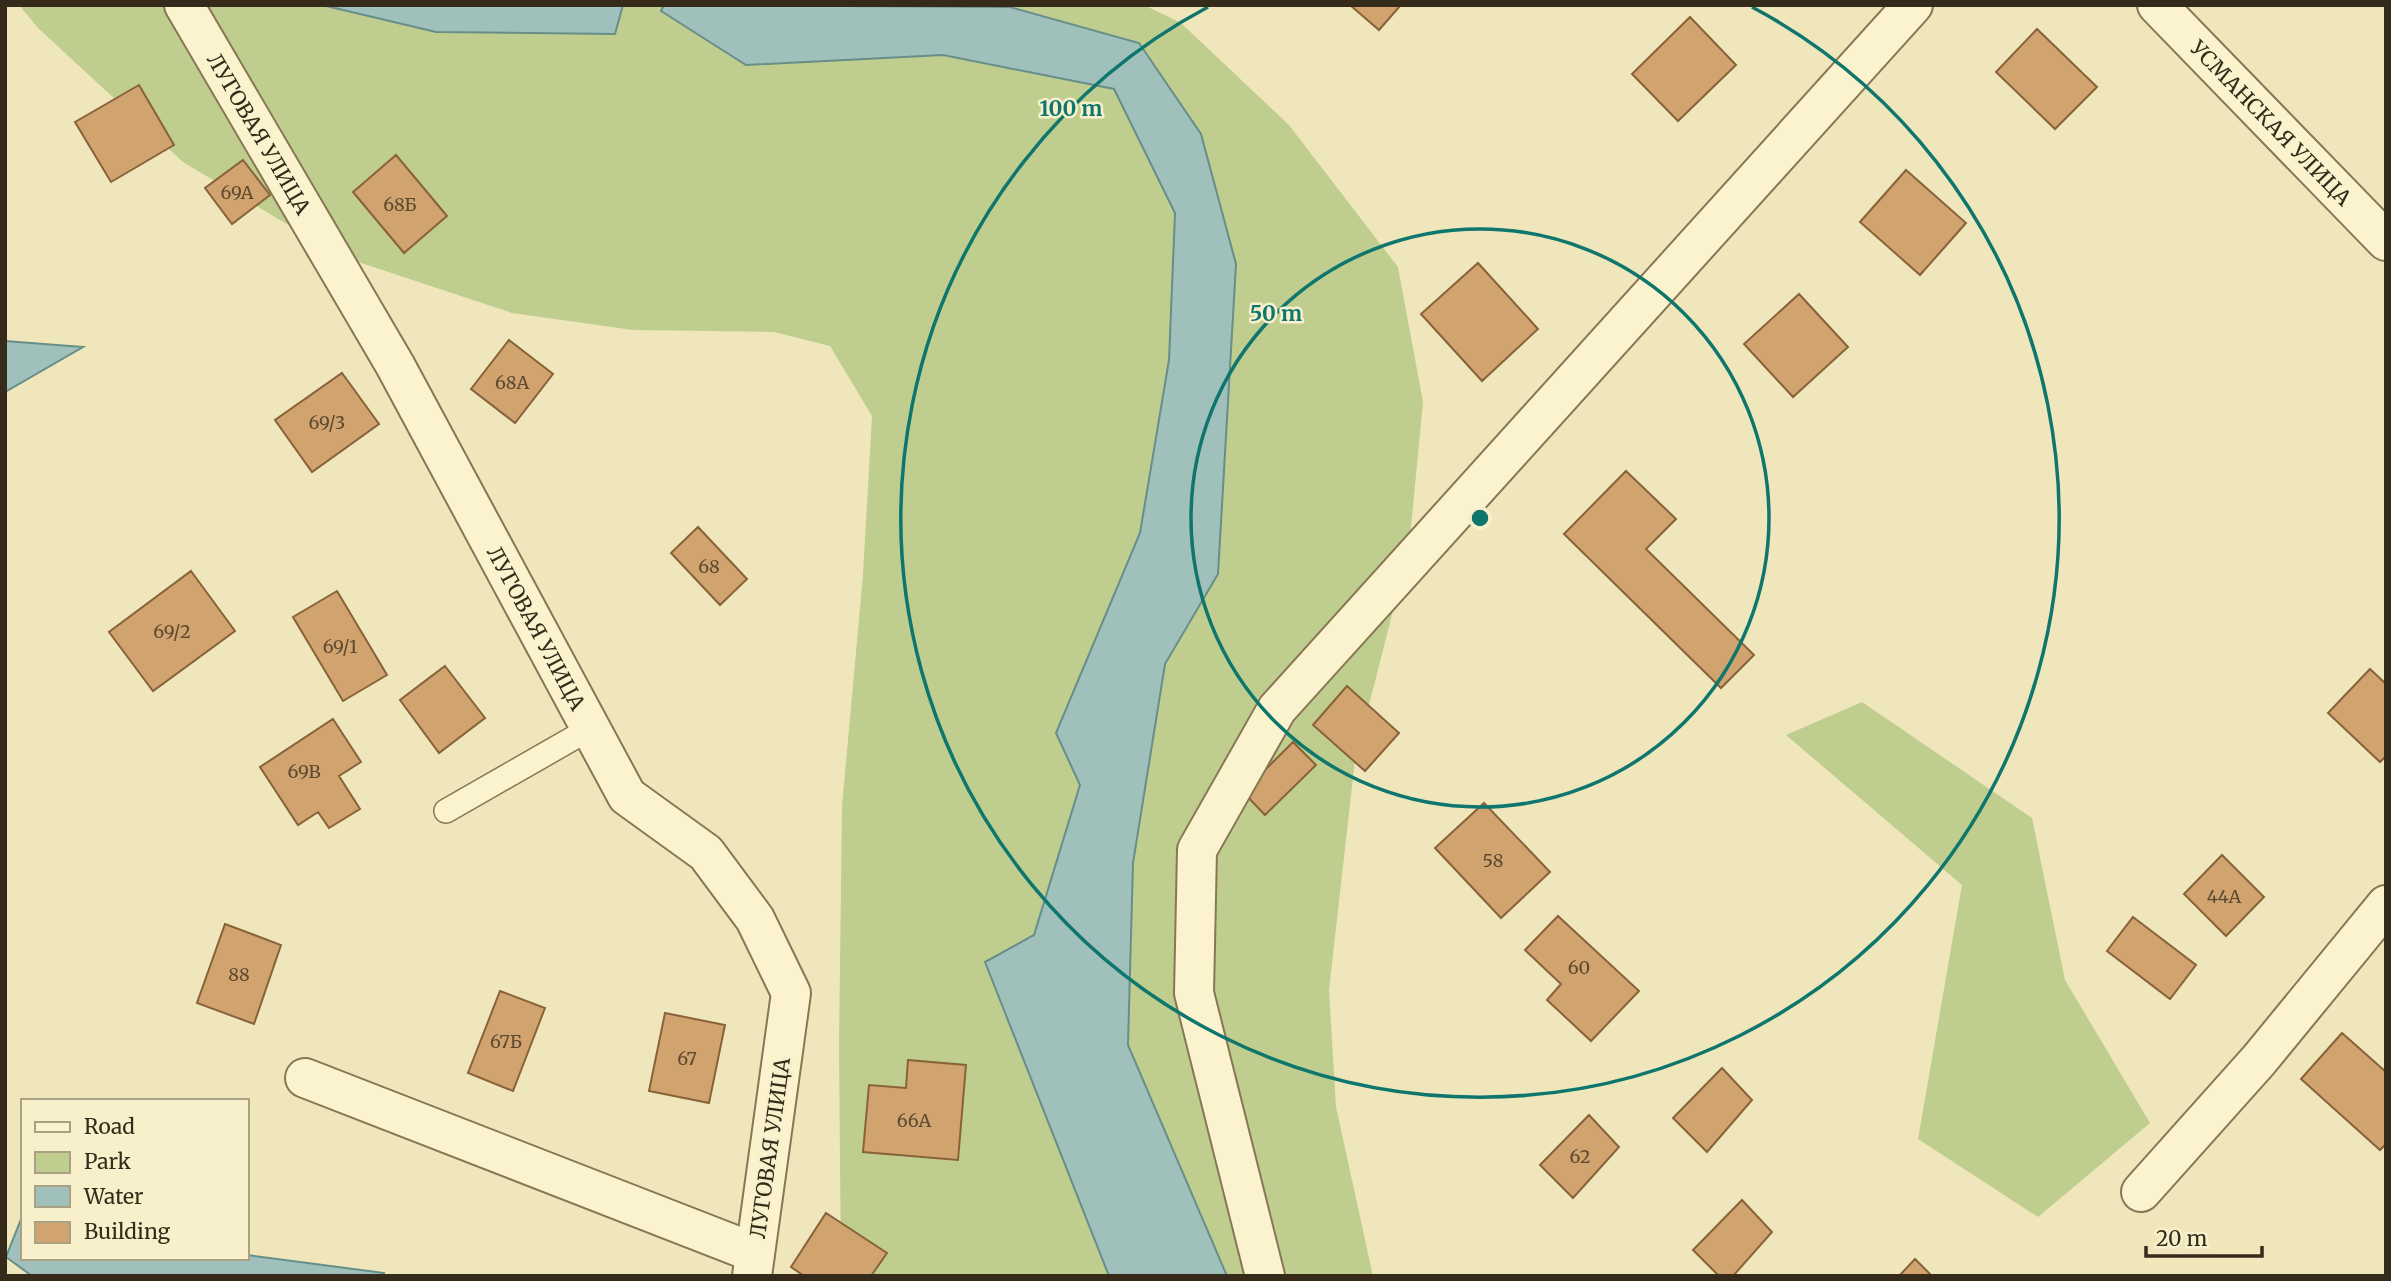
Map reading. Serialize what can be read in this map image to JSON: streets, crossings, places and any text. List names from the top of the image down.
{
  "streets": {
    "street": ["УСМАНСКАЯ УЛИЦА", "ЛУГОВАЯ УЛИЦА"]
  },
  "house_numbers": [
    "69А",
    "68Б",
    "68А",
    "69/3",
    "68",
    "69/2",
    "69/1",
    "69В",
    "58",
    "44А",
    "60",
    "88",
    "67Б",
    "67",
    "66А",
    "62"
  ],
  "legend": [
    "Road",
    "Park",
    "Water",
    "Building"
  ],
  "scale_bar": "20 m",
  "rings": ["100 m", "50 m"]
}
